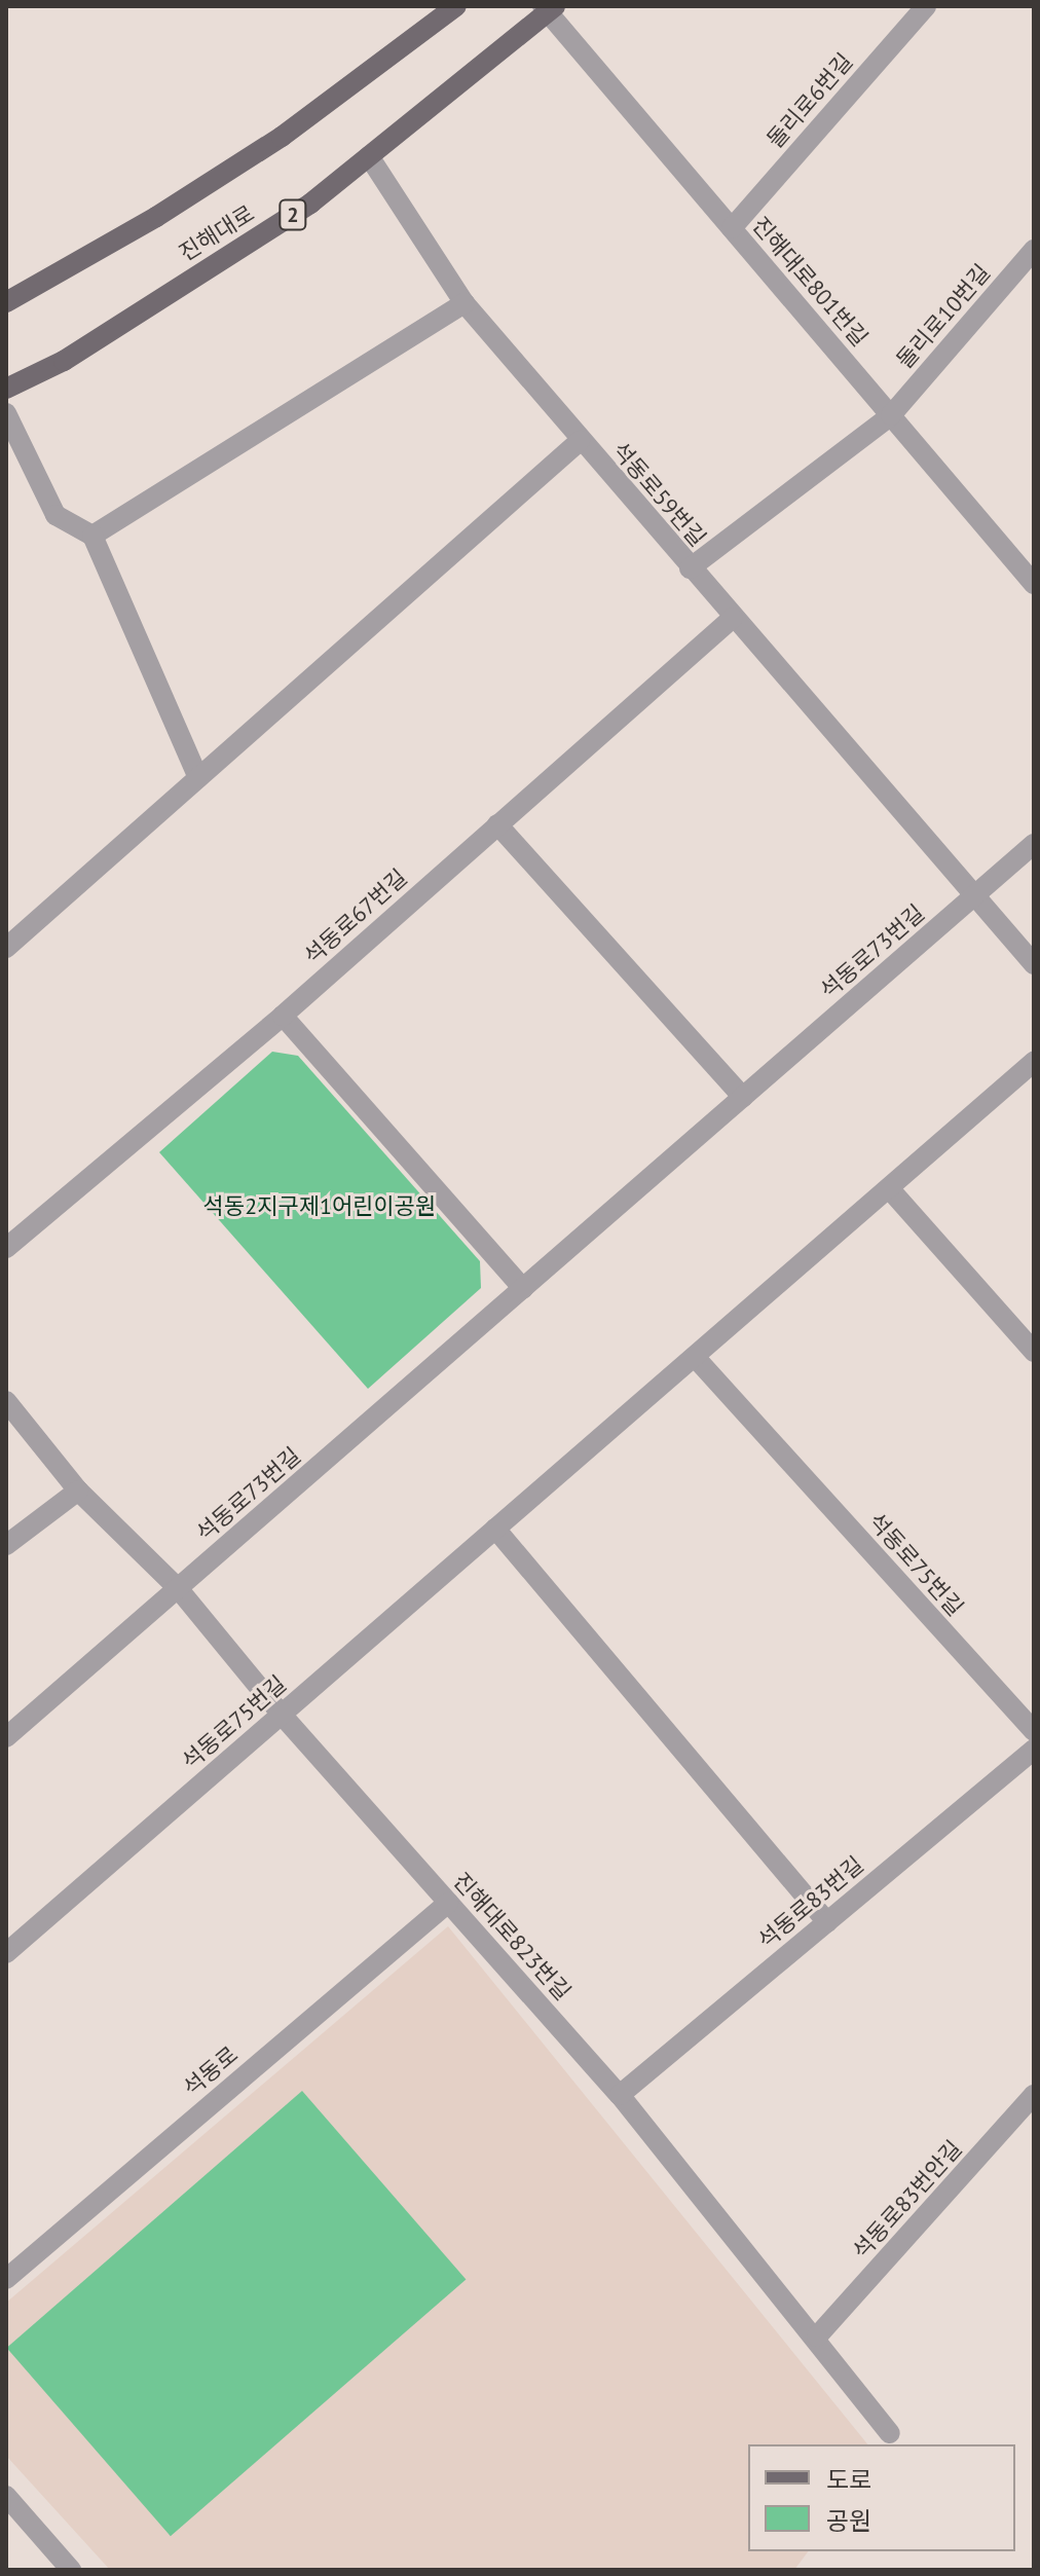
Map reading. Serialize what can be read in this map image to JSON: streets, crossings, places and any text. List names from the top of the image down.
{
  "streets": {
    "main road": ["2", "진해대로"],
    "street": [
      "돌리로6번길",
      "진해대로801번길",
      "돌리로10번길",
      "석동로59번길",
      "석동로67번길",
      "석동로73번길",
      "석동로75번길",
      "석동로83번길",
      "진해대로823번길",
      "석동로",
      "석동로83번안길"
    ]
  },
  "crossings": [
    ["돌리로6번길", "진해대로801번길"],
    ["진해대로", "진해대로801번길"],
    ["진해대로801번길", "돌리로10번길"],
    ["돌리로10번길", "석동로59번길"],
    ["석동로59번길", "석동로67번길"],
    ["석동로59번길", "석동로73번길"],
    ["석동로73번길", "진해대로823번길"],
    ["석동로75번길", "진해대로823번길"],
    ["석동로83번길", "진해대로823번길"],
    ["진해대로823번길", "석동로"],
    ["진해대로823번길", "석동로83번안길"]
  ],
  "parks": ["석동2지구제1어린이공원"],
  "legend": ["도로", "공원"]
}
